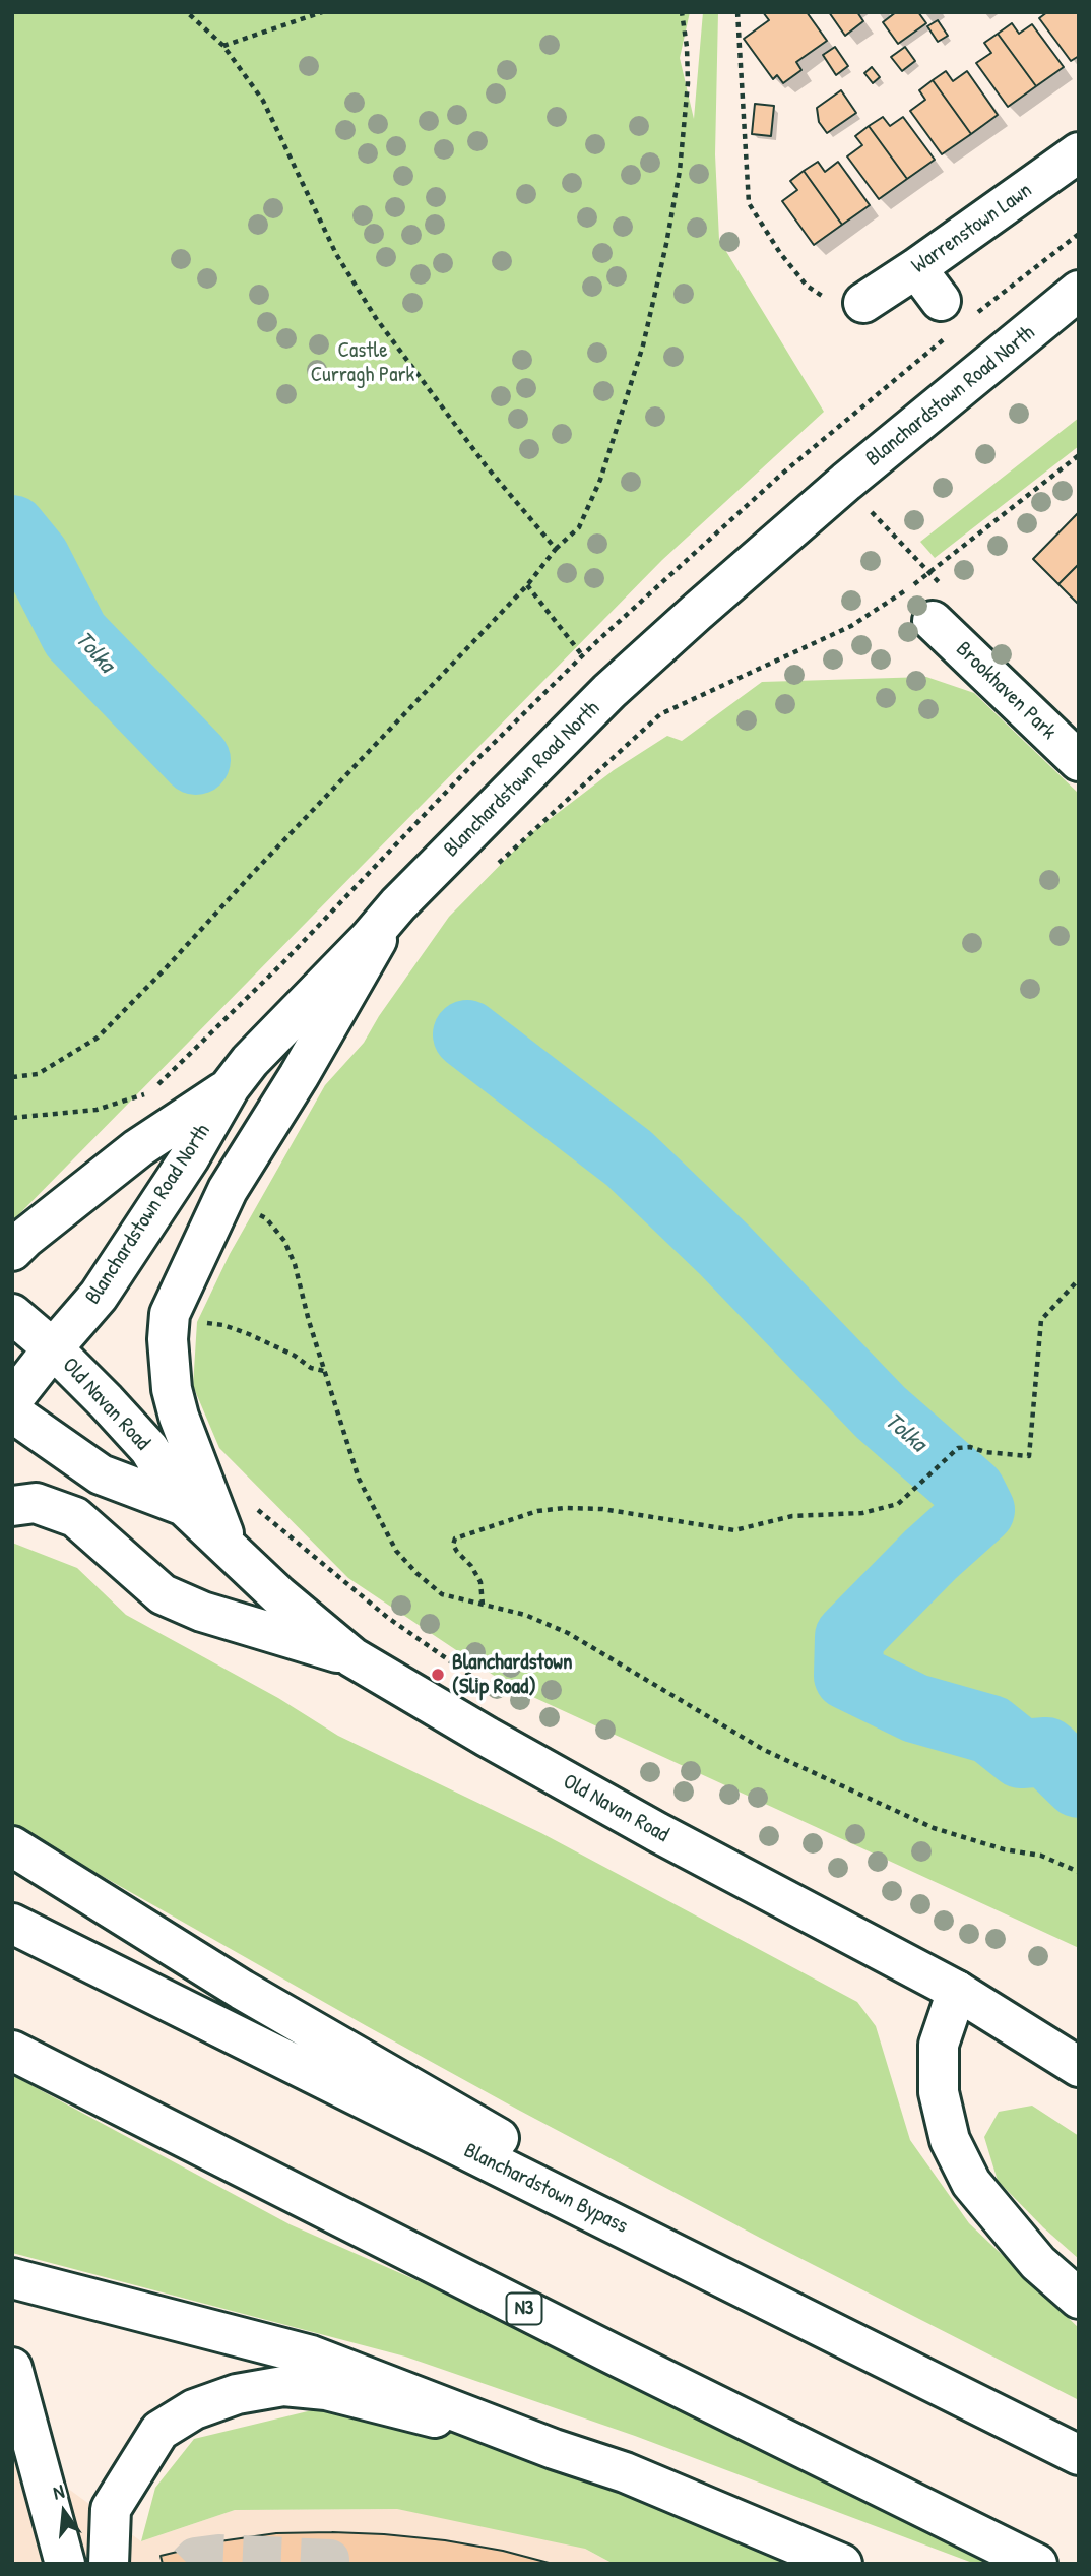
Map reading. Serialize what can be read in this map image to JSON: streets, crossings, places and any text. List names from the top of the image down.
{
  "streets": {
    "main road": [
      "Warrenstown Lawn",
      "Blanchardstown Road North",
      "Brookhaven Park",
      "Old Navan Road",
      "Blanchardstown Bypass",
      "N3"
    ]
  },
  "crossings": [
    ["Blanchardstown Road North", "Old Navan Road"]
  ],
  "water": ["Tolka"],
  "parks": ["Castle Curragh Park"],
  "places": ["Blanchardstown (Slip Road)"],
  "north": "top"
}
